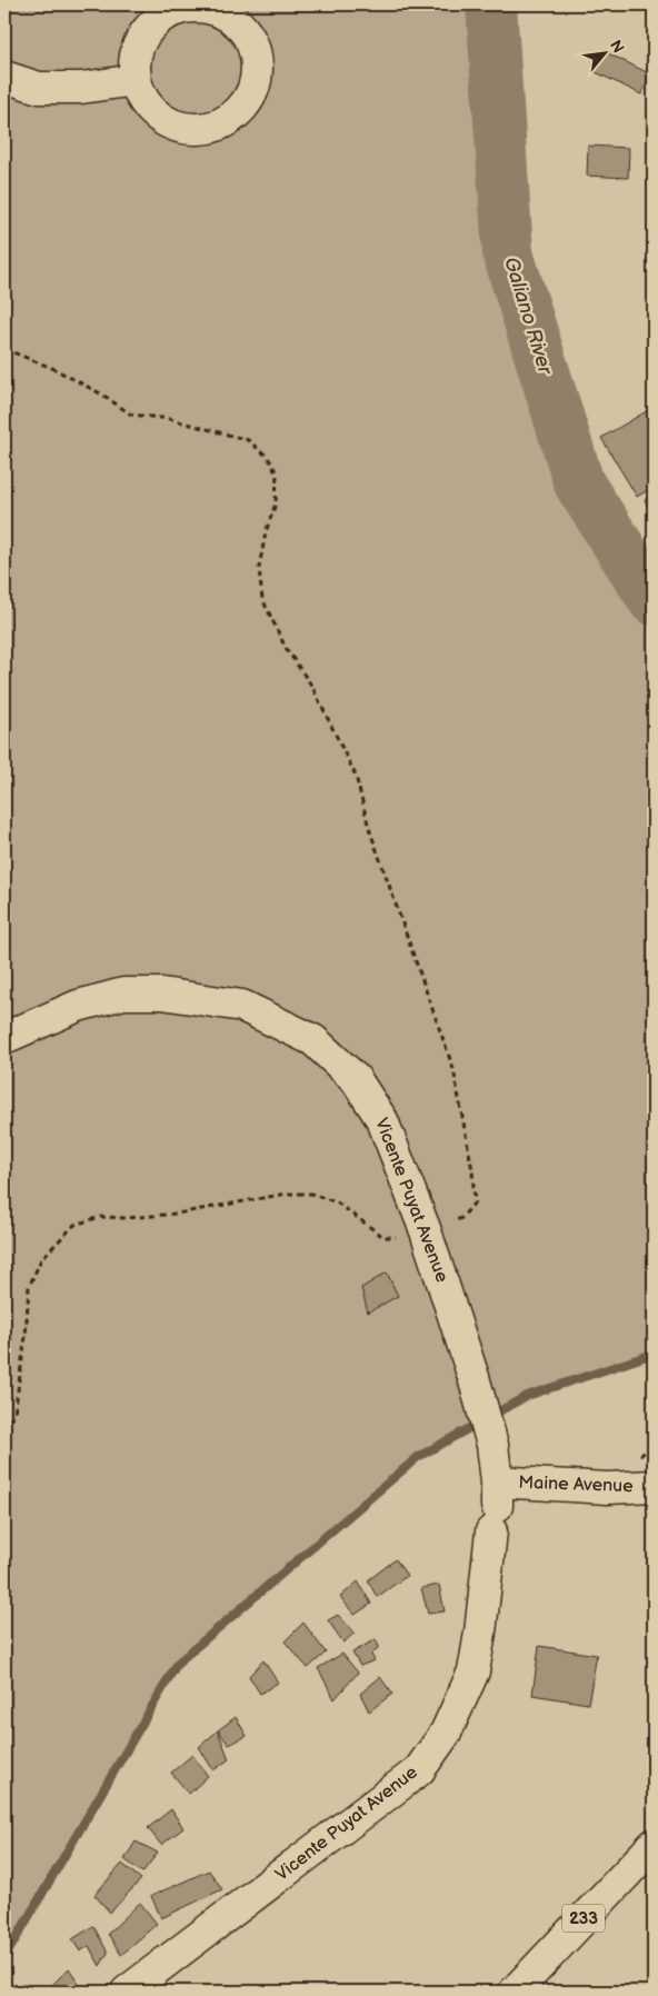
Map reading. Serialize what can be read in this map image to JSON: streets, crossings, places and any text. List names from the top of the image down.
{
  "streets": {
    "street": ["Vicente Puyat Avenue", "Maine Avenue", "233"]
  },
  "crossings": [
    ["Vicente Puyat Avenue", "Maine Avenue"]
  ],
  "water": ["Galiano River"],
  "north": "top right"
}
